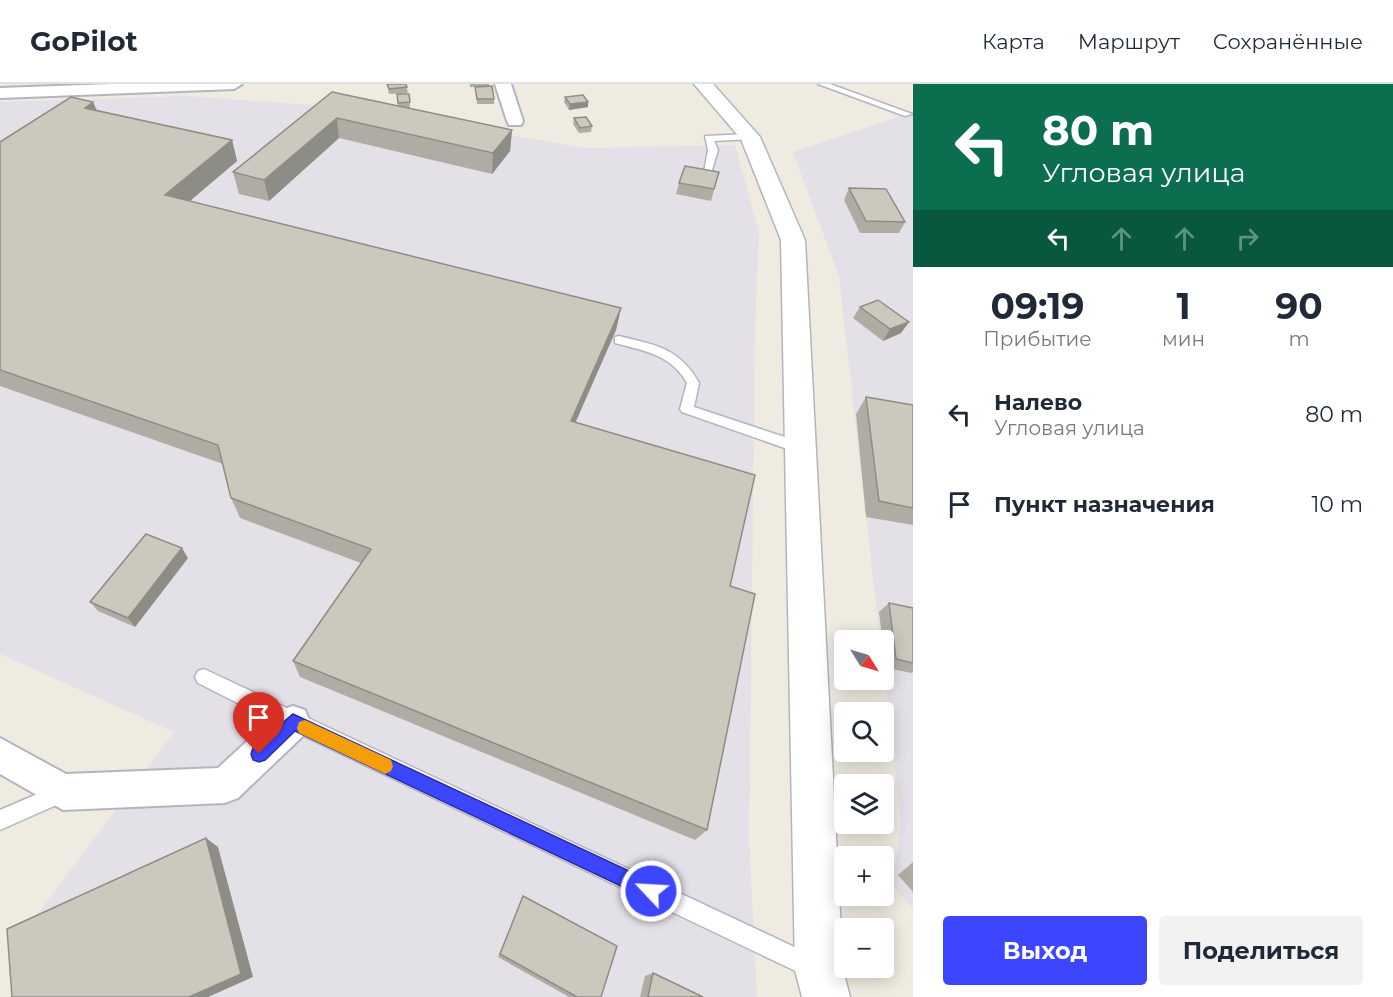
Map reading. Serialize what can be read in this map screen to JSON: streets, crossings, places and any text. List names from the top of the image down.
{
  "north": "bottom right",
  "page": {
    "header": "GoPilot",
    "nav": ["Карта", "Маршрут", "Сохранённые"],
    "turn": ["80 m", "Угловая улица"],
    "eta": [
      "09:19",
      "Прибытие",
      "1",
      "мин",
      "90",
      "m"
    ],
    "list": [
      {
        "name": "Налево",
        "note": "Угловая улица",
        "value": "80 m"
      },
      {
        "name": "Пункт назначения",
        "value": "10 m"
      }
    ],
    "map_buttons": ["+", "−"],
    "buttons": ["Выход", "Поделиться"]
  }
}
